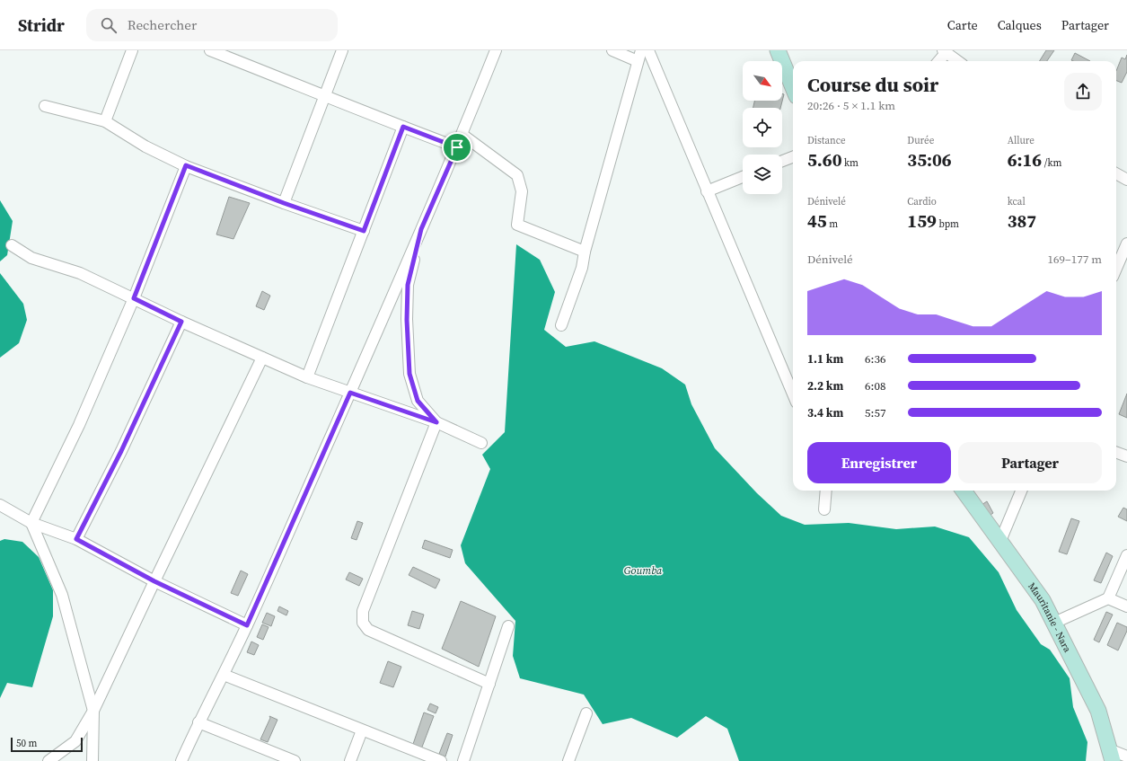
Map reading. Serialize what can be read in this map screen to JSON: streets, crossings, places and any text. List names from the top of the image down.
{
  "streets": {
    "main road": ["Mauritanie - Nara"]
  },
  "water": ["Goumba"],
  "scale_bar": "50 m",
  "north": "bottom right",
  "page": {
    "header": "Stridr",
    "search": "Rechercher",
    "nav": ["Carte", "Calques", "Partager"],
    "heading": ["Course du soir", "20:26 · 5 × 1.1 km"],
    "stats": [
      ["Distance", "5.60 km"],
      ["Durée", "35:06"],
      ["Allure", "6:16 /km"],
      ["Dénivelé", "45 m"],
      ["Cardio", "159 bpm"],
      ["kcal", "387"]
    ],
    "chart": ["Dénivelé", "169–177 m"],
    "list": [
      {
        "name": "1.1 km",
        "note": "6:36"
      },
      {
        "name": "2.2 km",
        "note": "6:08"
      },
      {
        "name": "3.4 km",
        "note": "5:57"
      }
    ],
    "buttons": ["Enregistrer", "Partager"],
    "scale": "50 m"
  }
}
